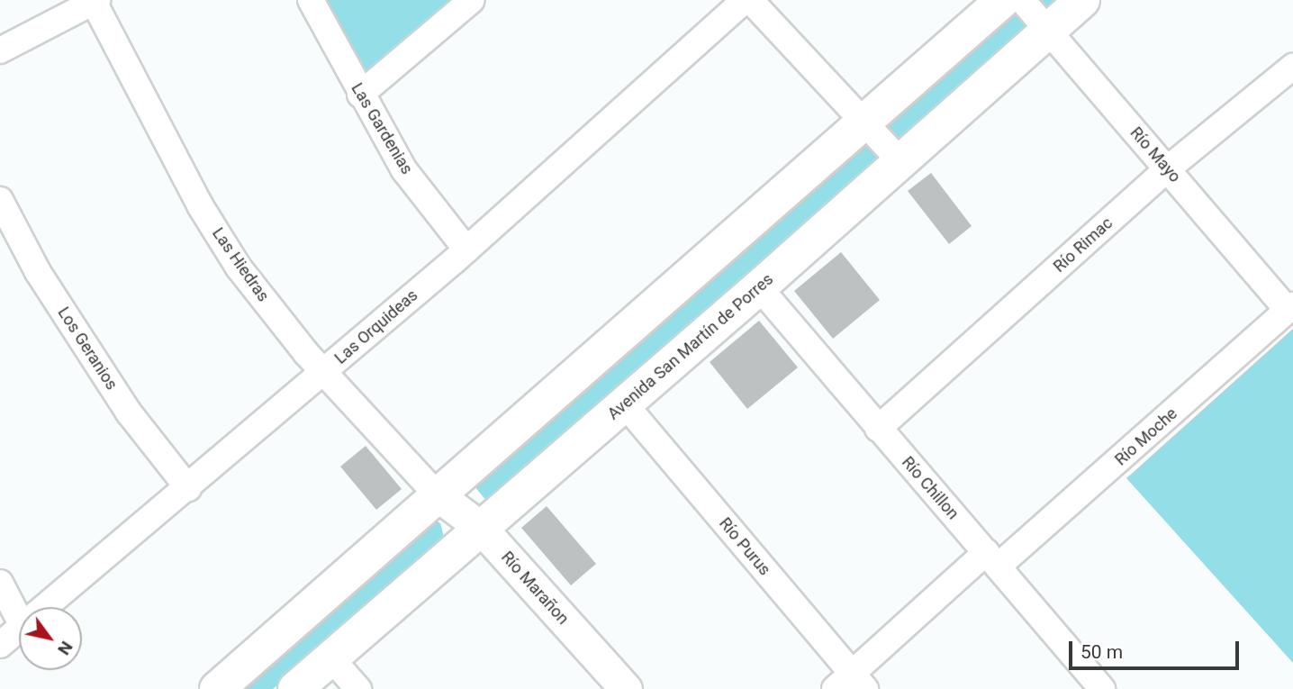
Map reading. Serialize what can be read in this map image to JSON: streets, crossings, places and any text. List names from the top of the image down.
{
  "streets": {
    "main road": ["Avenida San Martín de Porres"],
    "street": [
      "Las Gardenias",
      "Río Mayo",
      "Río Rimac",
      "Las Hiedras",
      "Las Orquideas",
      "Los Geranios",
      "Río Moche",
      "Río Chillon",
      "Río Purus",
      "Río Marañon"
    ]
  },
  "crossings": [
    ["Las Gardenias", "Las Orquideas"],
    ["Río Mayo", "Río Rimac"],
    ["Río Mayo", "Avenida San Martín de Porres"],
    ["Río Mayo", "Río Moche"],
    ["Río Rimac", "Río Chillon"],
    ["Las Hiedras", "Las Orquideas"],
    ["Las Hiedras", "Río Marañon"],
    ["Las Orquideas", "Los Geranios"],
    ["Avenida San Martín de Porres", "Río Chillon"],
    ["Avenida San Martín de Porres", "Río Purus"],
    ["Avenida San Martín de Porres", "Río Marañon"],
    ["Río Moche", "Río Chillon"],
    ["Río Moche", "Río Purus"]
  ],
  "scale_bar": "50 m",
  "north": "bottom right"
}
